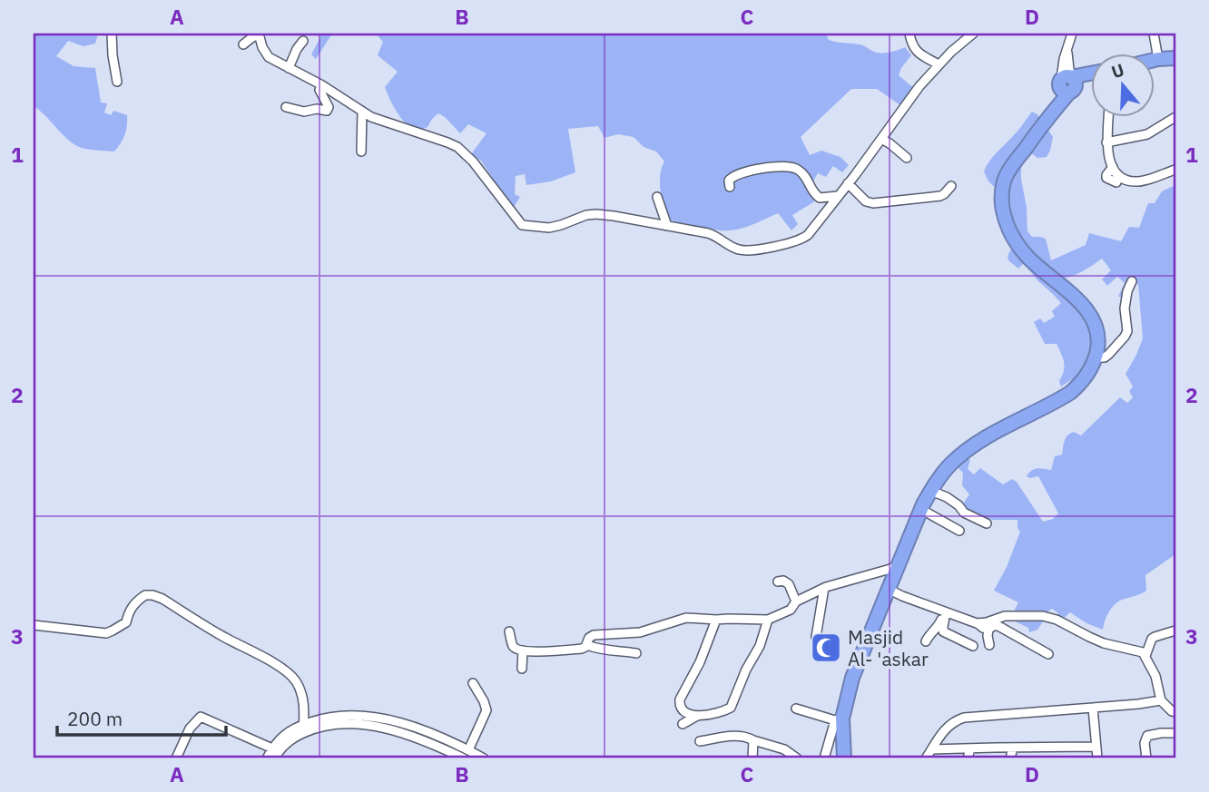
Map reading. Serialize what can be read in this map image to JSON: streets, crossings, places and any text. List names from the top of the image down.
{
  "places": {
    "mosque": ["Masjid Al- 'askar"]
  },
  "scale_bar": "200 m",
  "north": "top",
  "grid": {
    "columns": [
      "A",
      "B",
      "C",
      "D"
    ],
    "rows": ["1", "2", "3"]
  }
}
